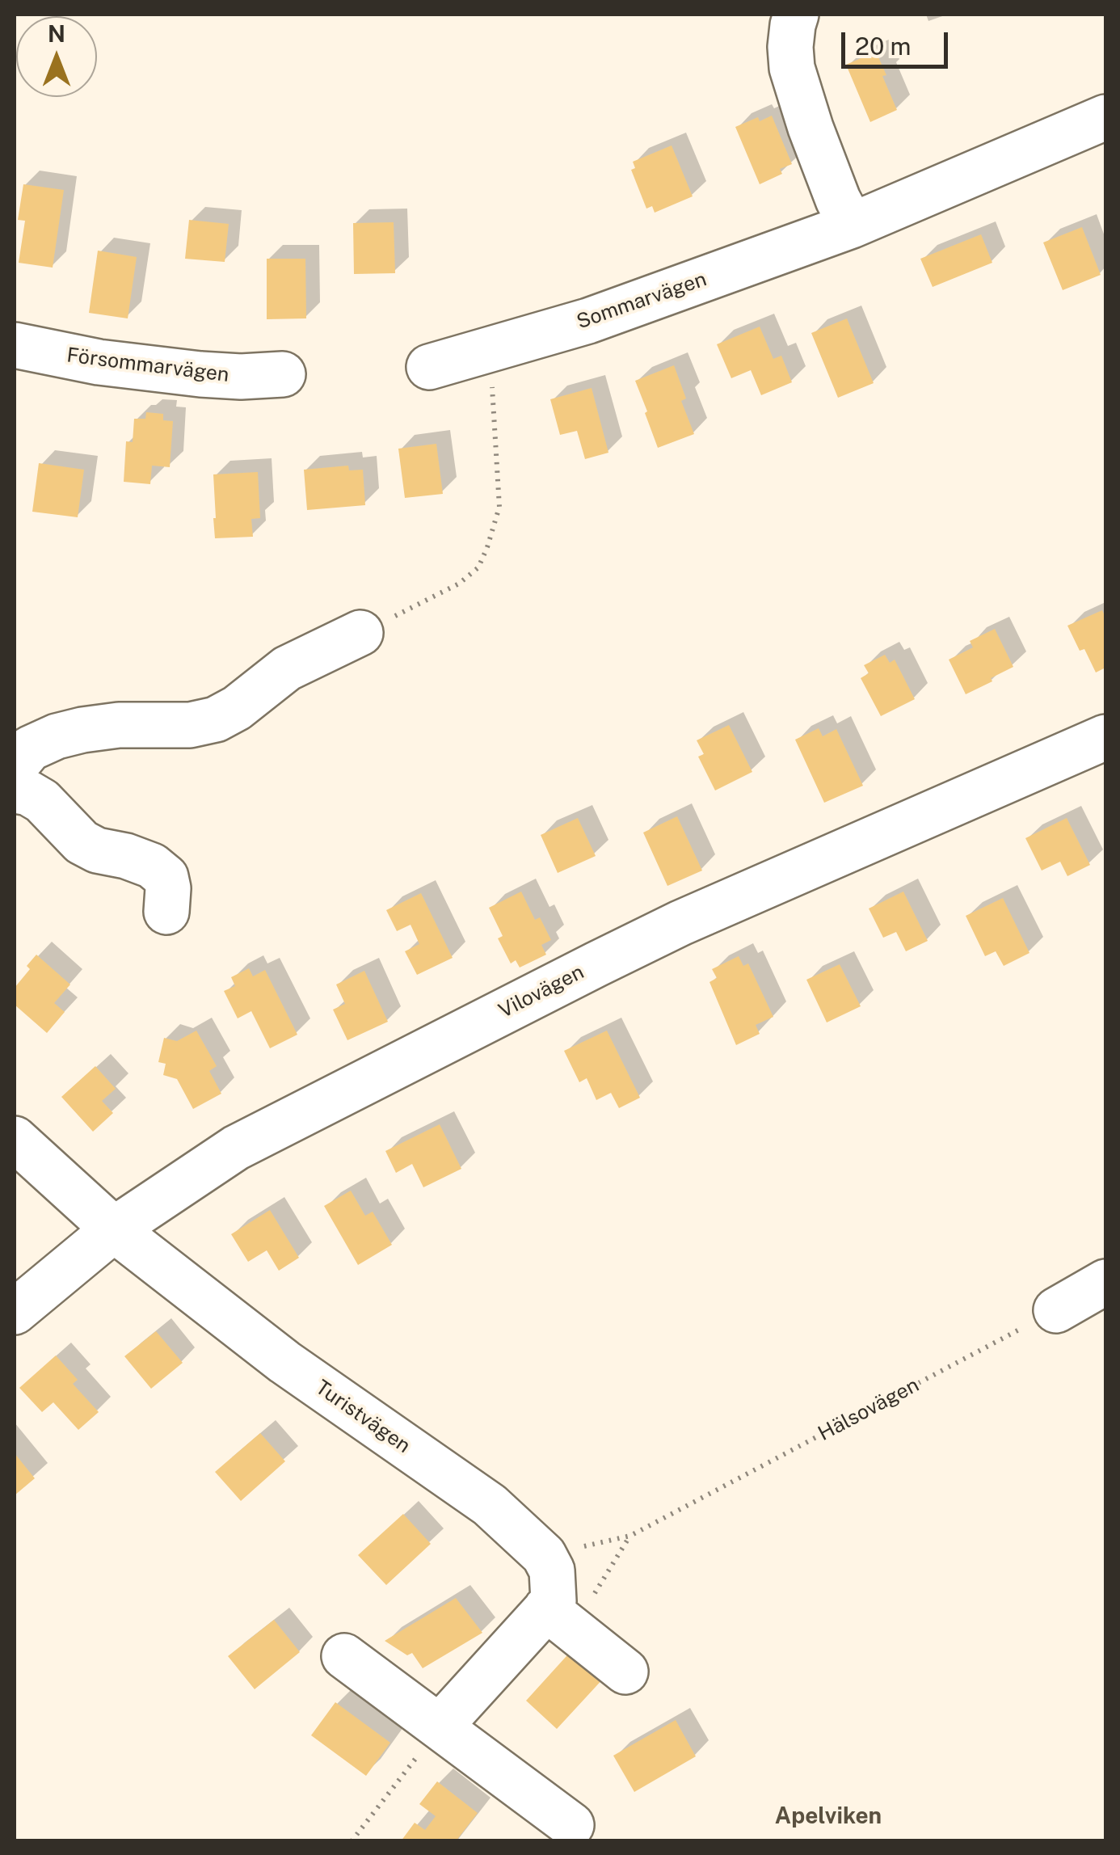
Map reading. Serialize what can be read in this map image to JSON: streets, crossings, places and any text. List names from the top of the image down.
{
  "streets": {
    "street": [
      "Sommarvägen",
      "Försommarvägen",
      "Vilovägen",
      "Turistvägen"
    ],
    "path": ["Hälsovägen"]
  },
  "crossings": [
    ["Vilovägen", "Turistvägen"],
    ["Hälsovägen", "Turistvägen"]
  ],
  "districts": ["Apelviken"],
  "scale_bar": "20 m",
  "north": "top"
}
